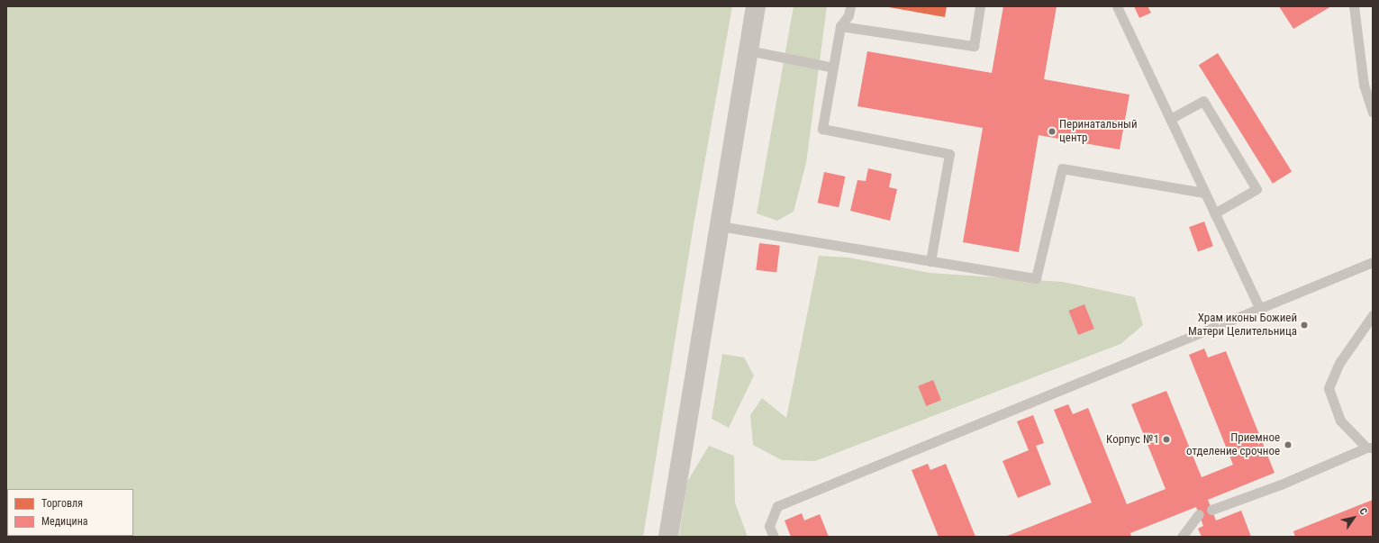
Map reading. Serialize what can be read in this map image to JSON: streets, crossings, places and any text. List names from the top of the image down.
{
  "places": [
    "Перинатальный центр",
    "Храм иконы Божией Матери Целительница",
    "Корпус №1",
    "Приемное отделение срочное"
  ],
  "legend": ["Торговля", "Медицина"],
  "north": "top right"
}
